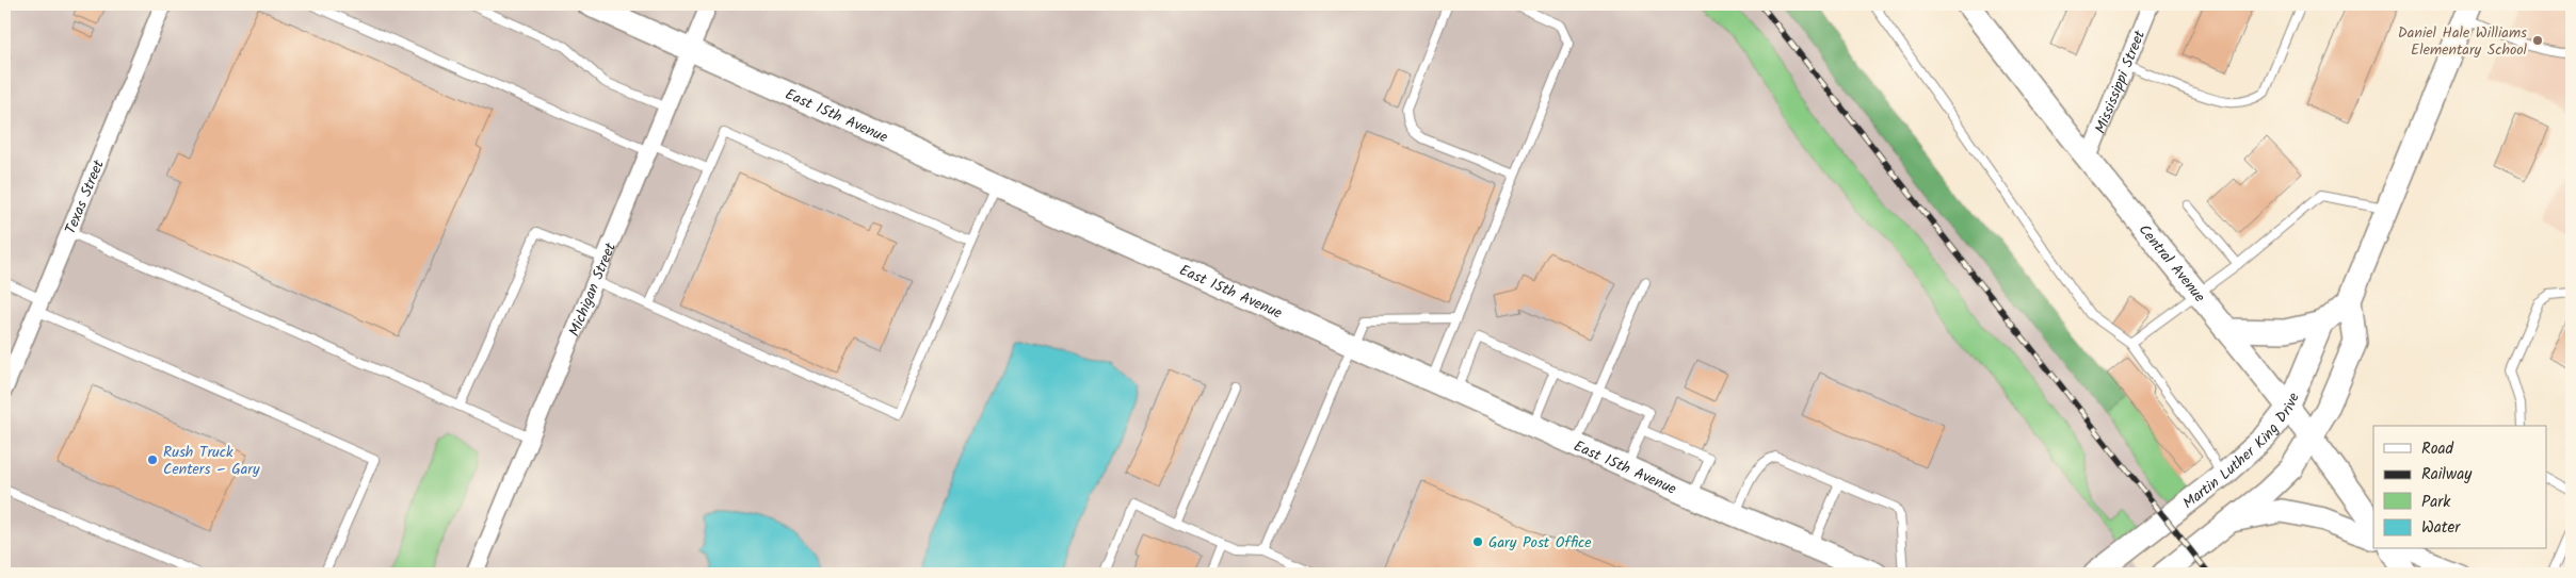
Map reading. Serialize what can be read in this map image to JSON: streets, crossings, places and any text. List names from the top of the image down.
{
  "streets": {
    "main road": ["East 15th Avenue", "Central Avenue", "Martin Luther King Drive"],
    "street": ["Mississippi Street", "Texas Street", "Michigan Street"]
  },
  "crossings": [
    ["Mississippi Street", "Central Avenue"],
    ["East 15th Avenue", "Michigan Street"],
    ["Central Avenue", "Martin Luther King Drive"]
  ],
  "places": ["Daniel Hale Williams Elementary School", "Rush Truck Centers – Gary", "Gary Post Office"],
  "legend": [
    "Road",
    "Railway",
    "Park",
    "Water"
  ]
}
